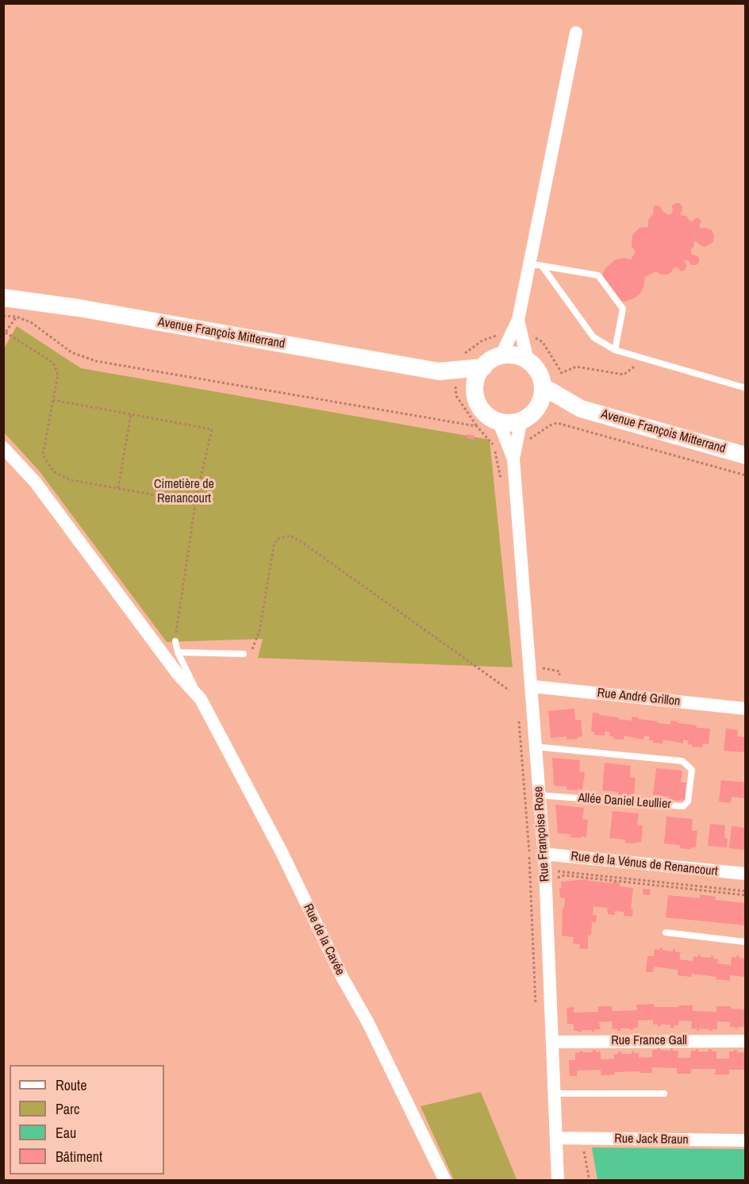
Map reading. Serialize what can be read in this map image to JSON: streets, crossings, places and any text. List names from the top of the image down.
{
  "streets": {
    "main road": ["Avenue François Mitterrand"],
    "street": [
      "Rue André Grillon",
      "Rue Françoise Rose",
      "Rue de la Vénus de Renancourt",
      "Rue de la Cavée",
      "Rue France Gall",
      "Rue Jack Braun"
    ],
    "lane": ["Allée Daniel Leullier"]
  },
  "crossings": [
    ["Rue André Grillon", "Rue Françoise Rose"],
    ["Allée Daniel Leullier", "Rue Françoise Rose"],
    ["Rue Françoise Rose", "Rue de la Vénus de Renancourt"],
    ["Rue Françoise Rose", "Rue France Gall"],
    ["Rue Françoise Rose", "Rue Jack Braun"]
  ],
  "parks": ["Cimetière de Renancourt"],
  "legend": [
    "Route",
    "Parc",
    "Eau",
    "Bâtiment"
  ]
}
